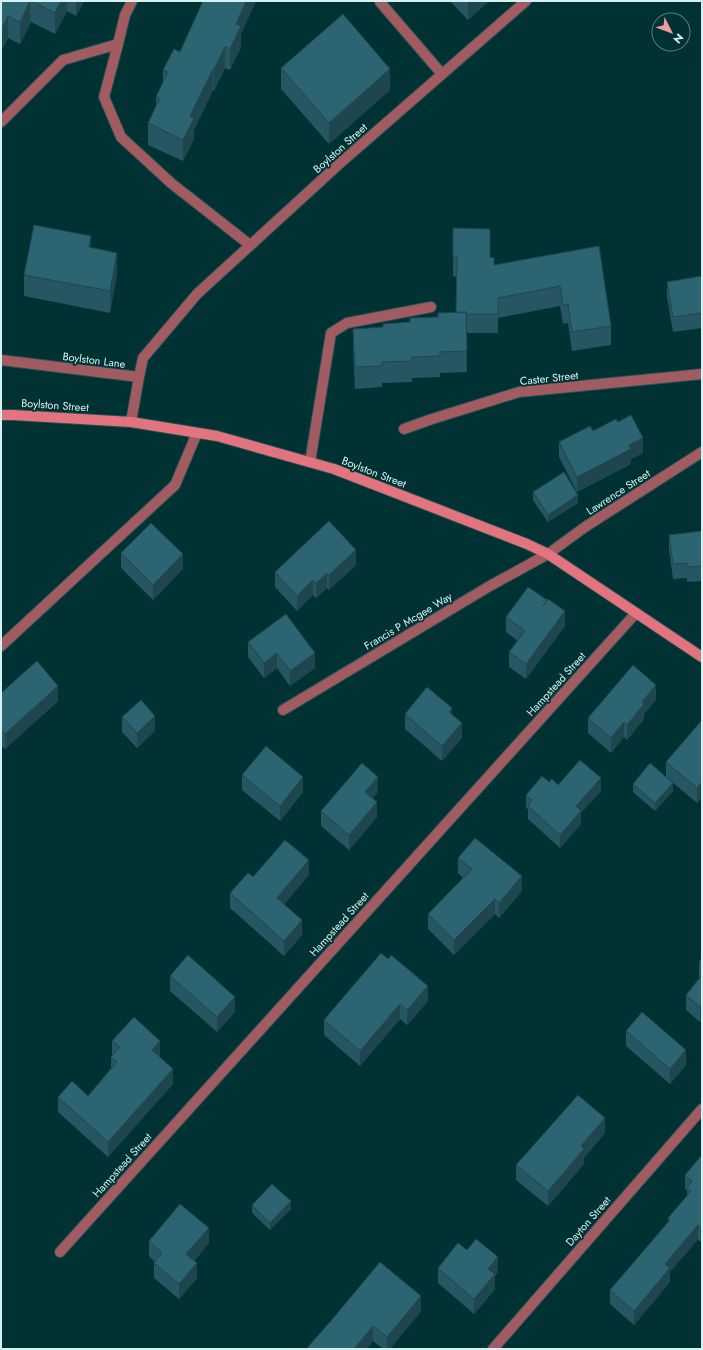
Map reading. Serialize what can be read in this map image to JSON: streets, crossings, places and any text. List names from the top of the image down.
{
  "streets": {
    "main road": ["Boylston Street"],
    "street": [
      "Boylston Lane",
      "Caster Street",
      "Lawrence Street",
      "Francis P Mcgee Way",
      "Hampstead Street",
      "Dayton Street"
    ]
  },
  "crossings": [
    ["Boylston Street", "Boylston Lane"],
    ["Boylston Street", "Lawrence Street"],
    ["Boylston Street", "Francis P Mcgee Way"],
    ["Boylston Street", "Hampstead Street"],
    ["Lawrence Street", "Francis P Mcgee Way"]
  ],
  "north": "bottom right"
}
